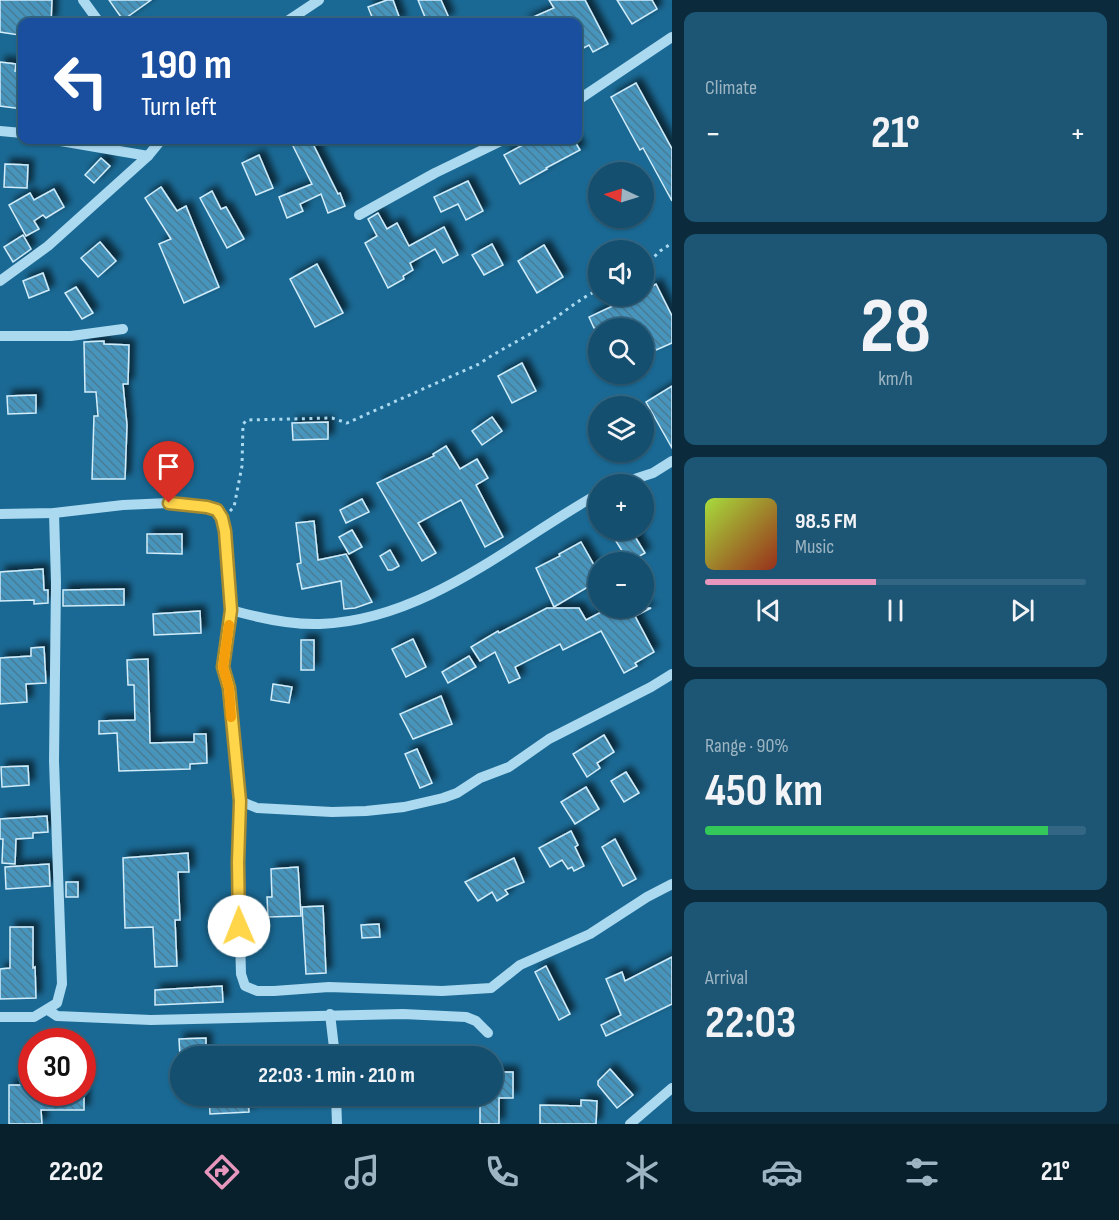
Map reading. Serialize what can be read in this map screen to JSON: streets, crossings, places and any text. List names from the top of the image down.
{
  "north": "left",
  "page": {
    "tile": [
      "Climate",
      ["28", "km/h"],
      ["Range · 90%", "450 km"],
      ["Arrival", "22:03"]
    ],
    "turn": ["190 m", "Turn left"],
    "heat": ["−", "21°", "+"],
    "map_buttons": ["+", "−"],
    "song": ["98.5 FM", "Music"],
    "limit": "30",
    "trip": "22:03 · 1 min · 210 m",
    "tabs": ["22:02", "21°"]
  }
}
